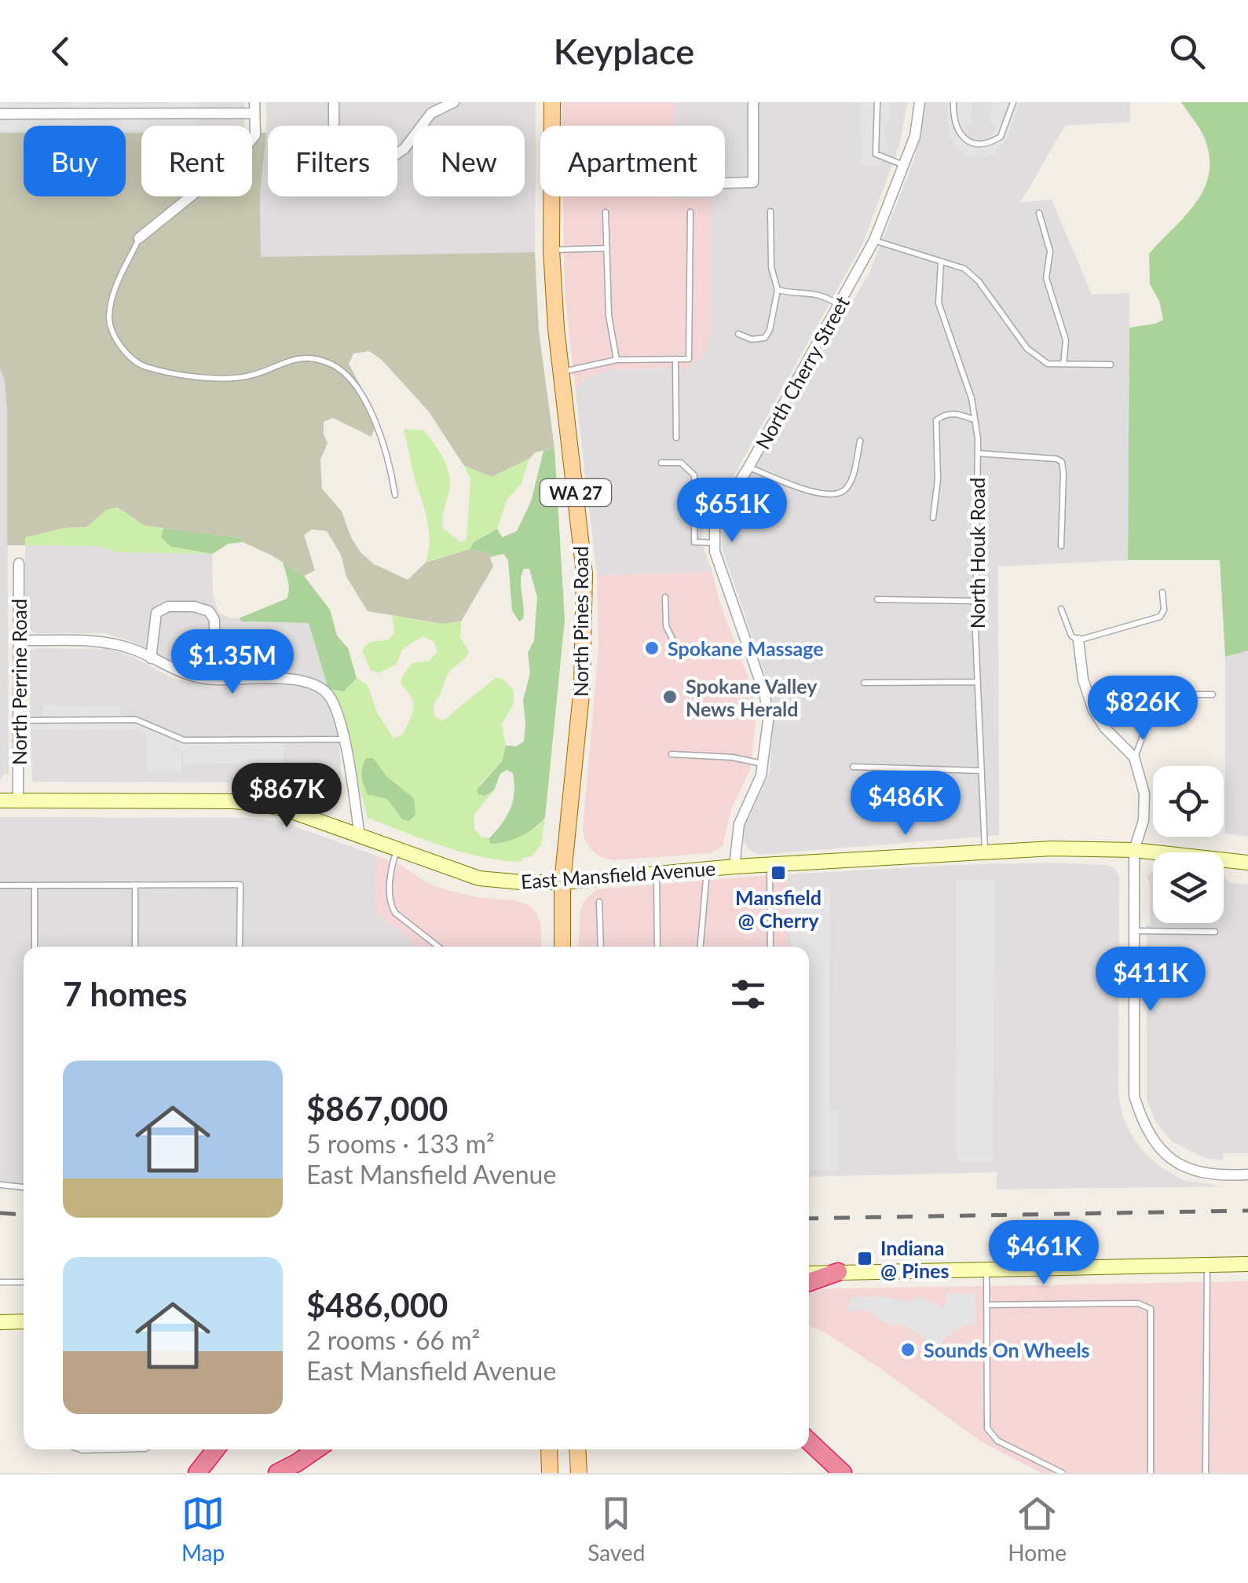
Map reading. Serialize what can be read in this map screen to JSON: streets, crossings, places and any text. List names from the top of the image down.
{
  "streets": {
    "main road": ["WA 27", "North Pines Road", "East Mansfield Avenue"],
    "street": ["North Cherry Street", "North Perrine Road"],
    "lane": ["North Houk Road"]
  },
  "crossings": [
    ["North Cherry Street", "East Mansfield Avenue"],
    ["North Houk Road", "East Mansfield Avenue"],
    ["North Pines Road", "East Mansfield Avenue"],
    ["North Perrine Road", "East Mansfield Avenue"]
  ],
  "places": {
    "other": ["Spokane Massage", "Spokane Valley News Herald", "Sounds On Wheels"],
    "transit": ["Mansfield @ Cherry", "Indiana @ Pines"]
  },
  "page": {
    "header": "Keyplace",
    "chip": [
      "Buy",
      "Rent",
      "Filters",
      "New",
      "Apartment"
    ],
    "price": [
      "$651K",
      "$1.35M",
      "$826K",
      "$867K",
      "$486K",
      "$411K",
      "$461K"
    ],
    "heading": "7 homes",
    "list": [
      {
        "name": "$867,000",
        "note": "5 rooms · 133 m² · East Mansfield Avenue"
      },
      {
        "name": "$486,000",
        "note": "2 rooms · 66 m² · East Mansfield Avenue"
      }
    ],
    "tabs": ["Map", "Saved", "Home"]
  }
}
